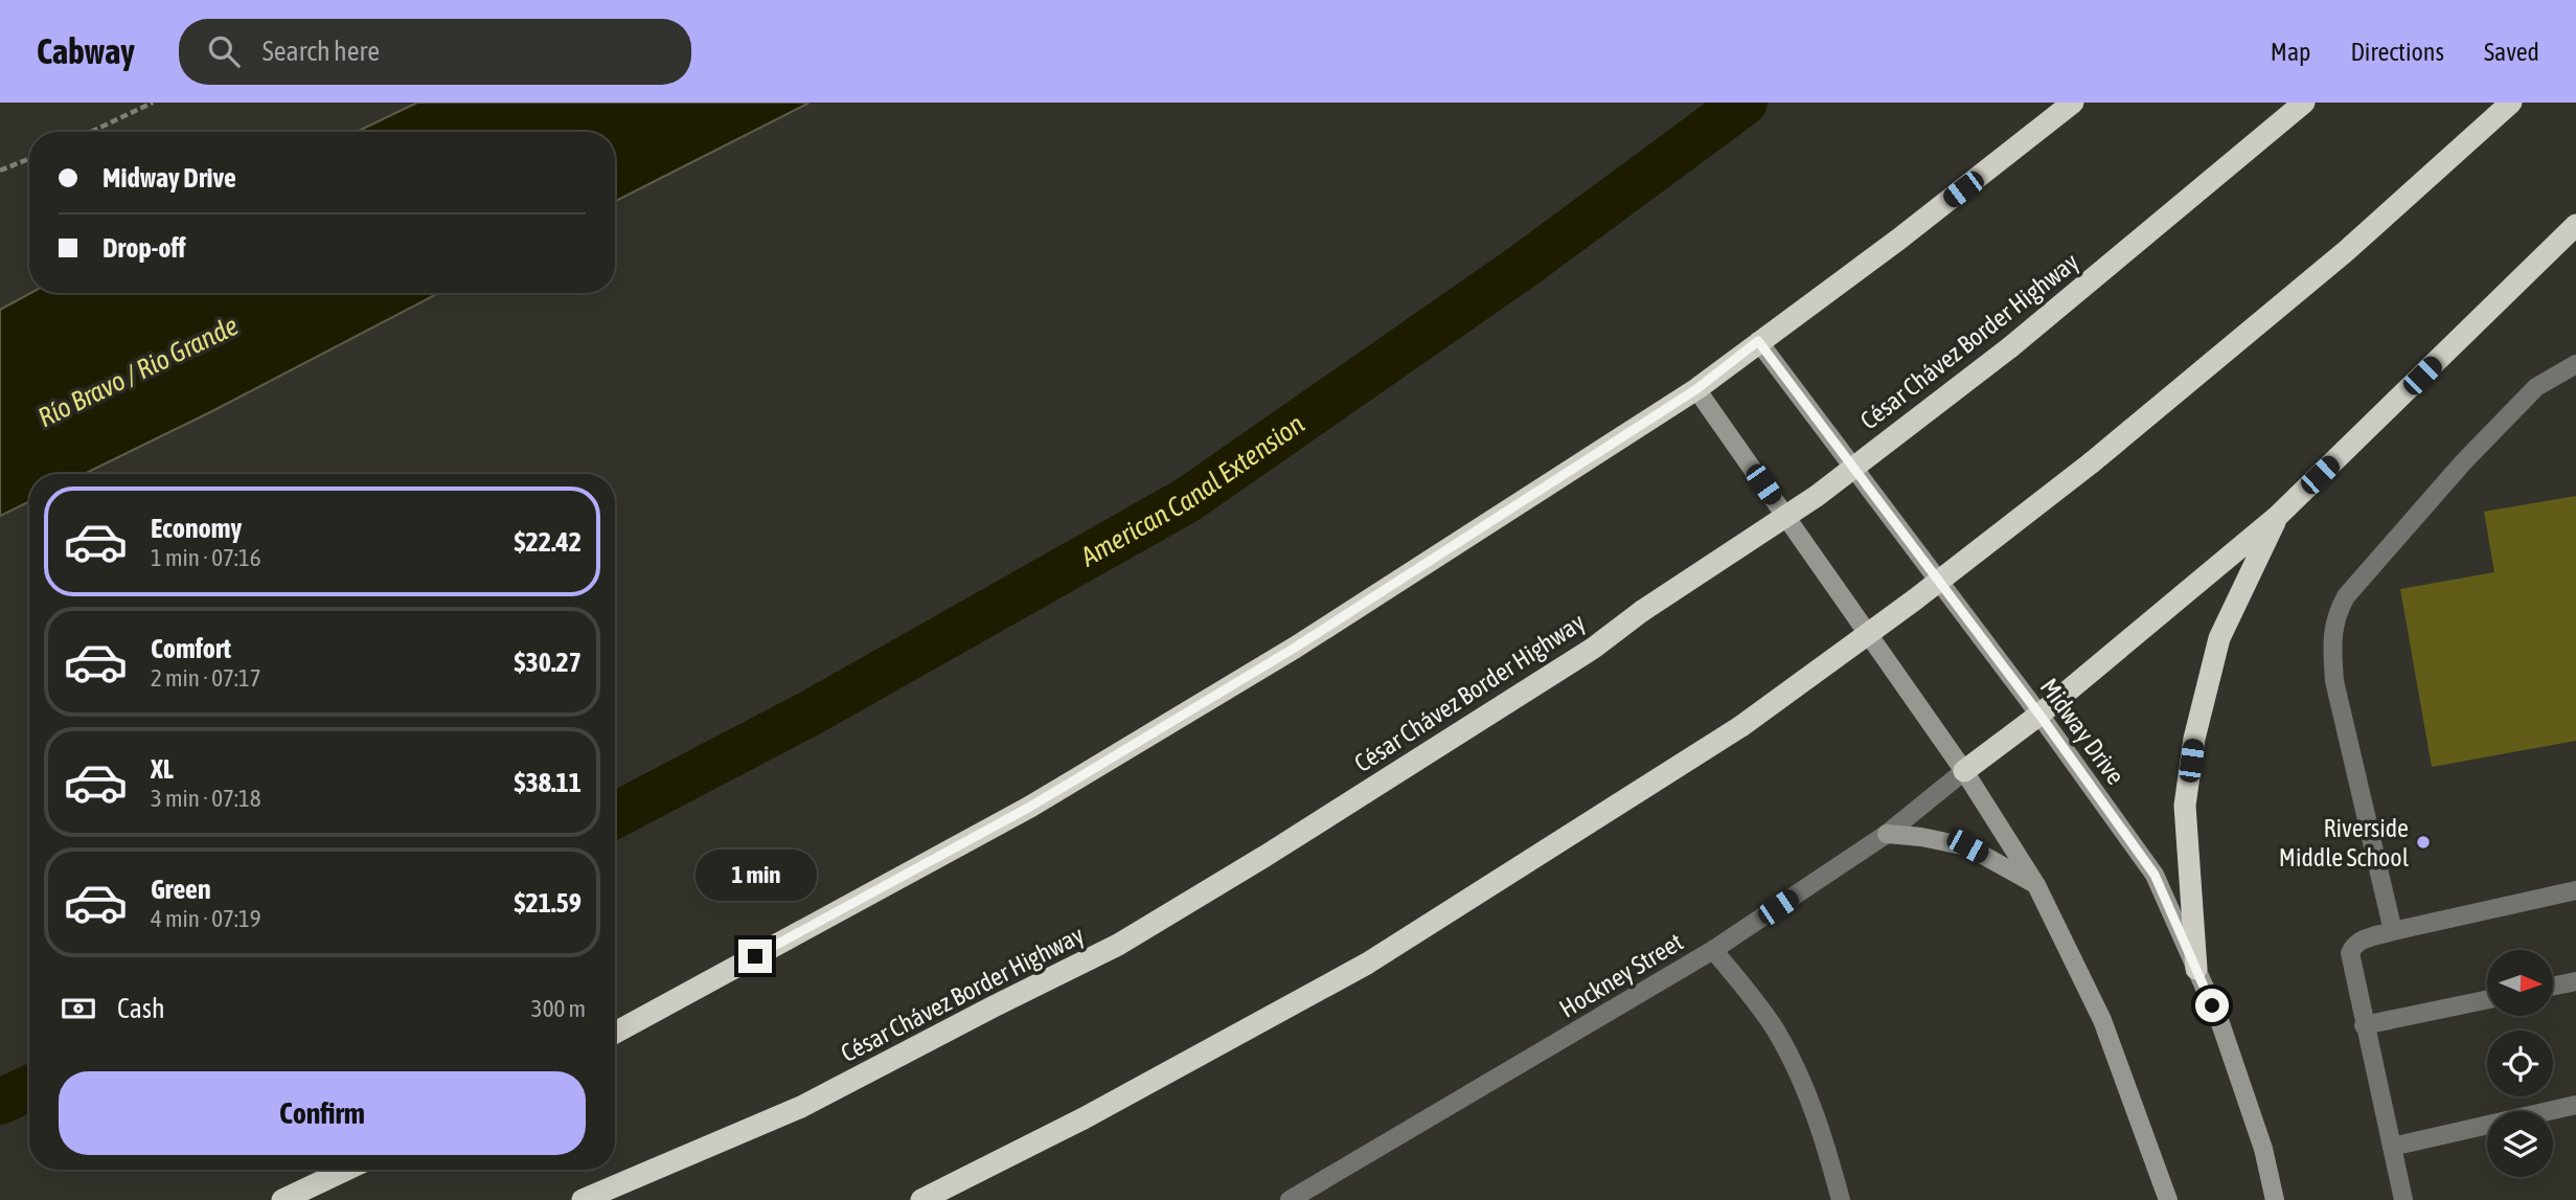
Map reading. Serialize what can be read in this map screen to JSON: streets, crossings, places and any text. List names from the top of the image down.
{
  "streets": {
    "highway": ["César Chávez Border Highway"],
    "main road": ["Midway Drive"],
    "street": ["Hockney Street"]
  },
  "water": ["Río Bravo / Rio Grande", "American Canal Extension"],
  "places": ["Riverside Middle School"],
  "north": "right",
  "page": {
    "header": "Cabway",
    "search": "Search here",
    "nav": ["Map", "Directions", "Saved"],
    "banner": ["Midway Drive", "Drop-off"],
    "list": [
      {
        "name": "Economy",
        "note": "1 min · 07:16",
        "value": "$22.42"
      },
      {
        "name": "Comfort",
        "note": "2 min · 07:17",
        "value": "$30.27"
      },
      {
        "name": "XL",
        "note": "3 min · 07:18",
        "value": "$38.11"
      },
      {
        "name": "Green",
        "note": "4 min · 07:19",
        "value": "$21.59"
      }
    ],
    "bubble": "1 min",
    "pay": ["Cash", "300 m"],
    "buttons": "Confirm"
  }
}
